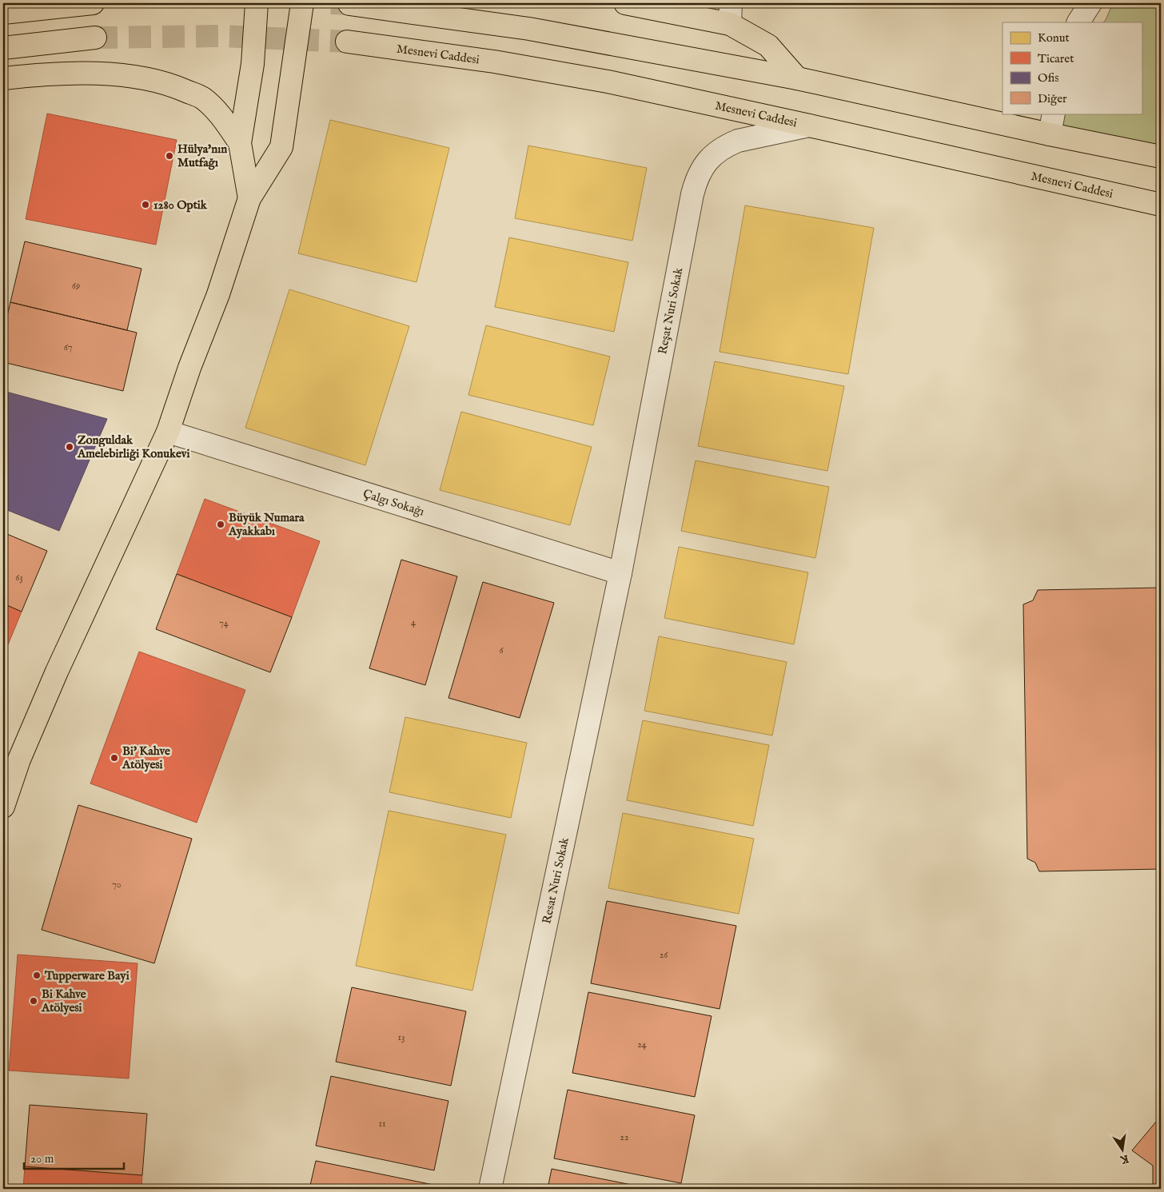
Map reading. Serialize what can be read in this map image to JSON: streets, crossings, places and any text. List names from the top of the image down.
{
  "streets": {
    "main road": ["Mesnevi Caddesi"],
    "street": ["Reşat Nuri Sokak", "Çalgı Sokağı", "Resat Nuri Sokak"]
  },
  "crossings": [
    ["Mesnevi Caddesi", "Reşat Nuri Sokak"],
    ["Reşat Nuri Sokak", "Çalgı Sokağı"],
    ["Reşat Nuri Sokak", "Resat Nuri Sokak"],
    ["Çalgı Sokağı", "Resat Nuri Sokak"]
  ],
  "places": [
    "Hülya'nın Mutfağı",
    "1280 Optik",
    "Zonguldak Amelebirliği Konukevi",
    "Büyük Numara Ayakkabı",
    "Bi' Kahve Atölyesi",
    "Tupperware Bayi",
    "Bi Kahve Atölyesi"
  ],
  "house_numbers": [
    "69",
    "67",
    "63",
    "4",
    "74",
    "6",
    "70",
    "26",
    "13",
    "24",
    "11",
    "22"
  ],
  "legend": [
    "Konut",
    "Ticaret",
    "Ofis",
    "Diğer"
  ],
  "scale_bar": "20 m",
  "north": "bottom"
}
